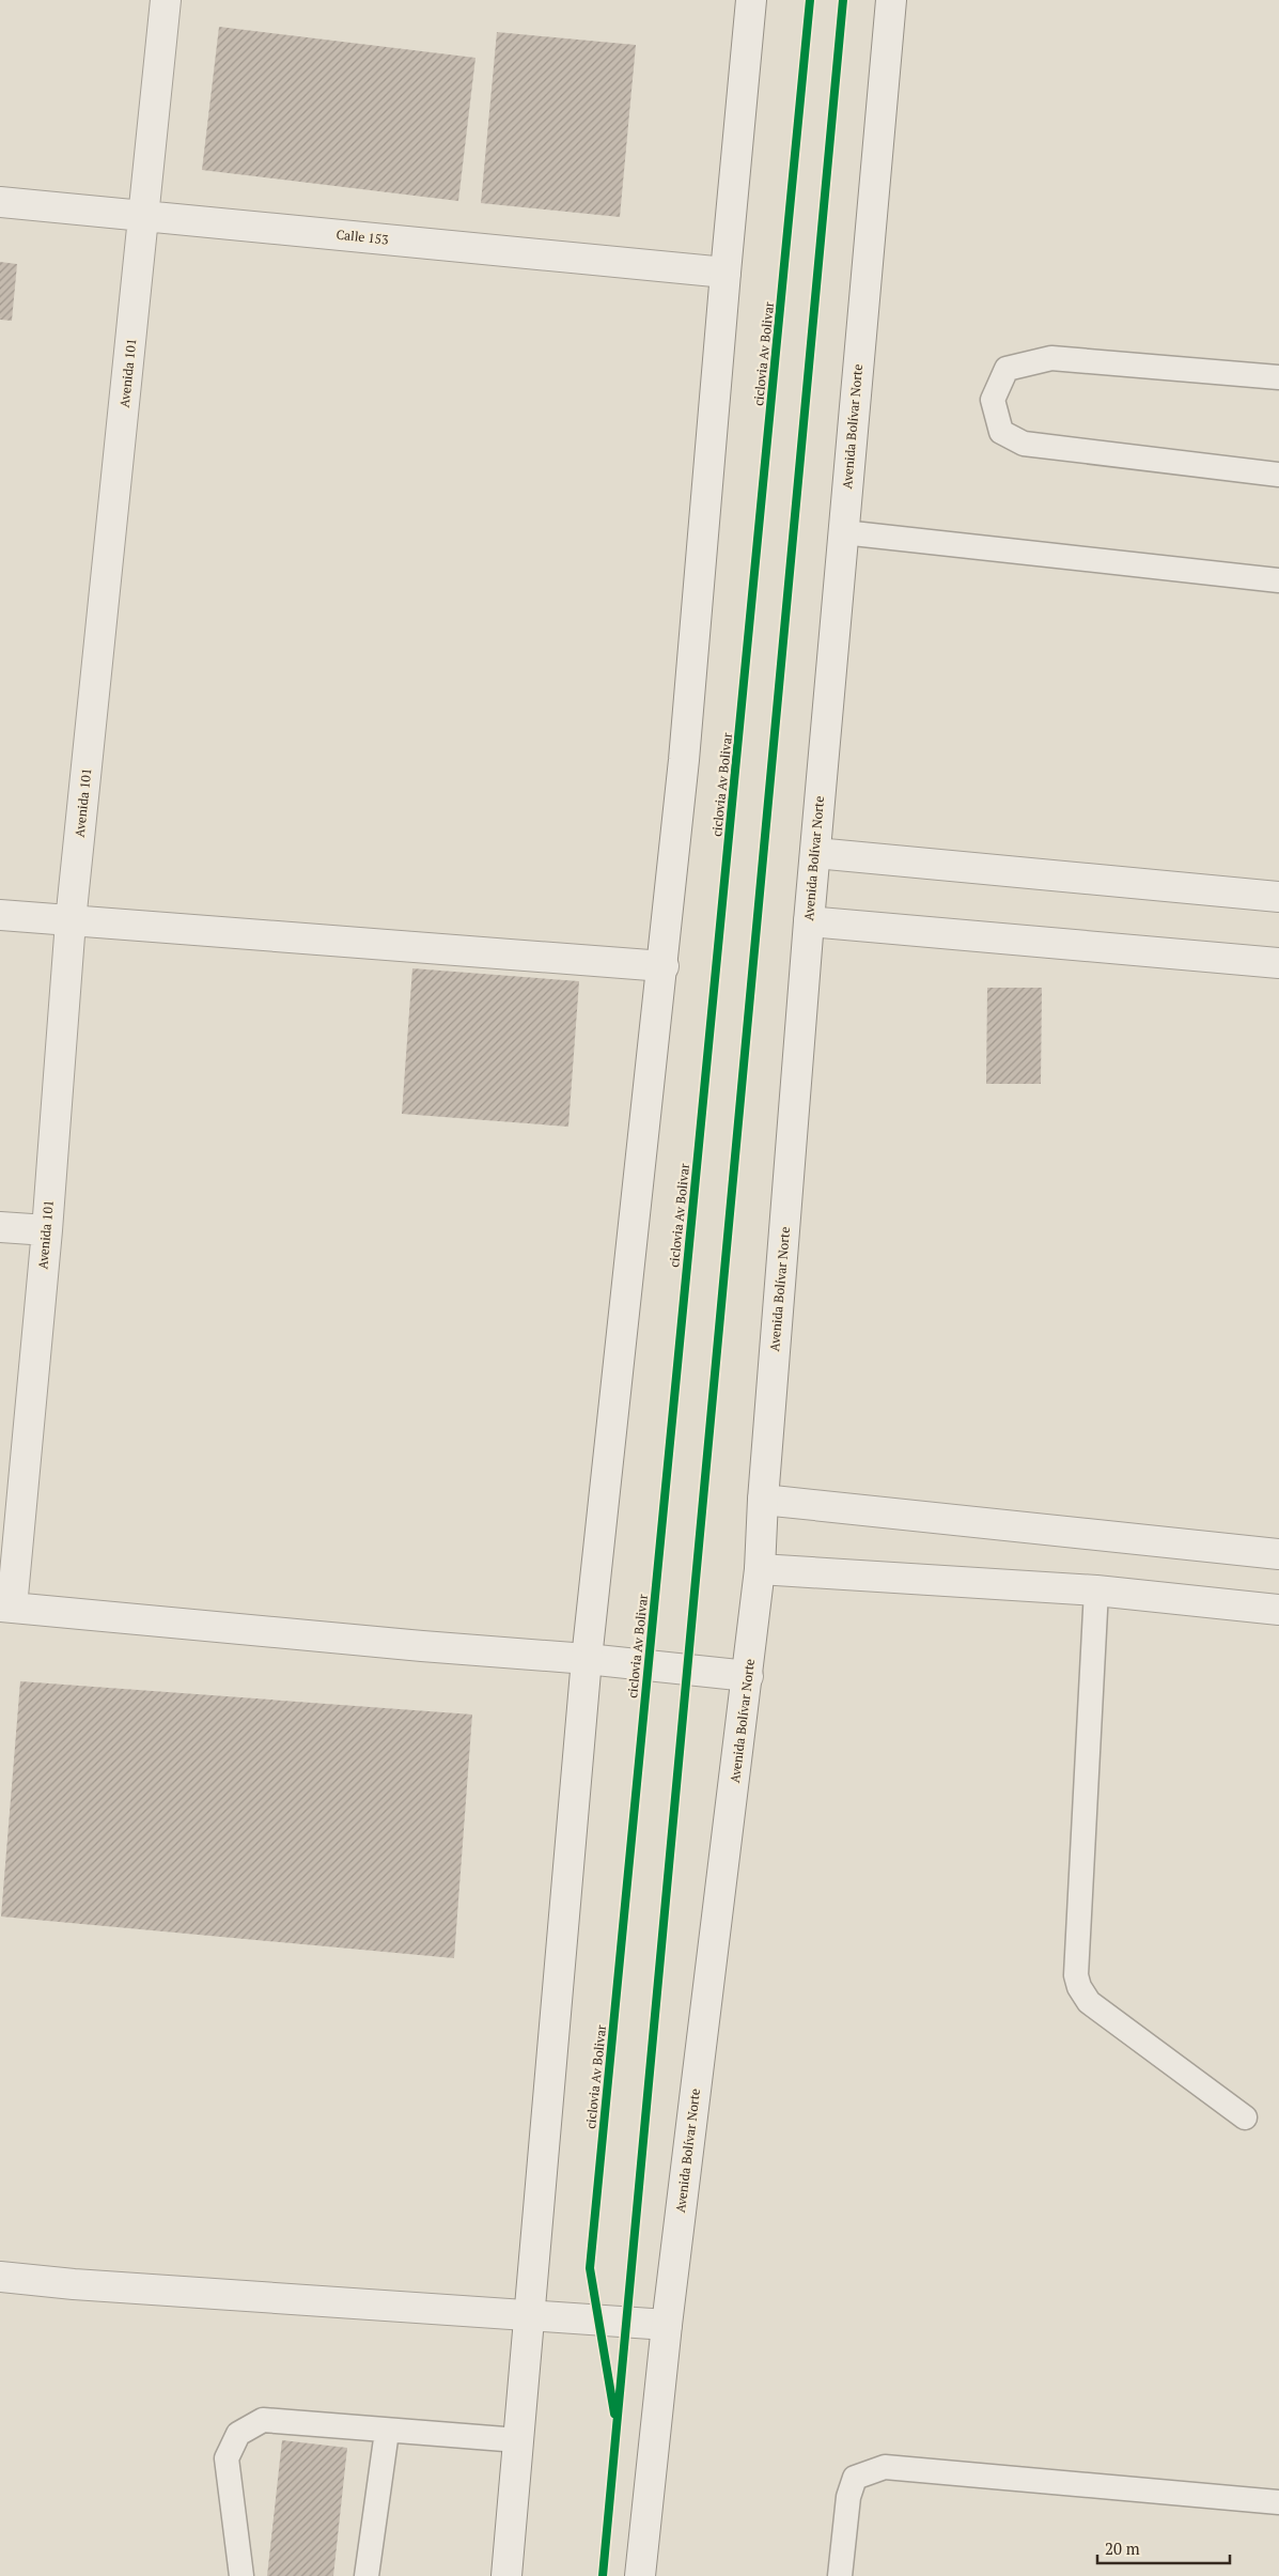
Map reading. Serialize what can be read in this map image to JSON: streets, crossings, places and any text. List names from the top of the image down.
{
  "streets": {
    "street": ["Calle 153", "Avenida 101", "Avenida Bolívar Norte"],
    "cycle path": ["ciclovia Av Bolivar"]
  },
  "crossings": [
    ["Calle 153", "Avenida 101"]
  ],
  "scale_bar": "20 m"
}
